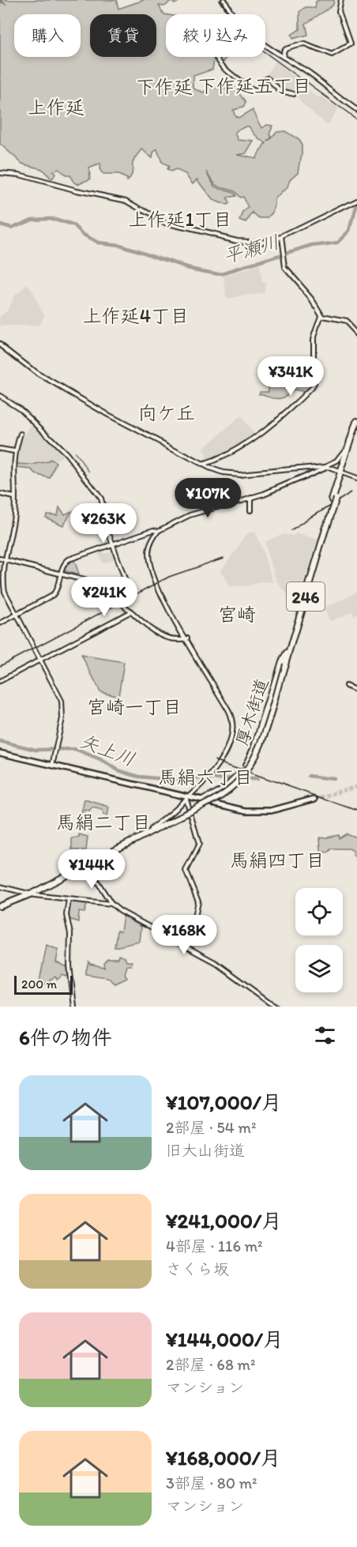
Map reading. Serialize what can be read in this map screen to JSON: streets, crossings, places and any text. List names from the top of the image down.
{
  "streets": {
    "highway": ["246", "厚木街道"]
  },
  "districts": [
    "下作延五丁目",
    "下作延",
    "上作延",
    "上作延1丁目",
    "上作延4丁目",
    "向ケ丘",
    "宮崎",
    "宮崎一丁目",
    "馬絹六丁目",
    "馬絹二丁目",
    "馬絹四丁目"
  ],
  "water": ["平瀬川", "矢上川"],
  "scale_bar": "200 m",
  "page": {
    "chip": ["購入", "賃貸", "絞り込み"],
    "price": [
      "¥341K",
      "¥107K",
      "¥263K",
      "¥241K",
      "¥144K",
      "¥168K"
    ],
    "scale": "200 m",
    "heading": "6件の物件",
    "list": [
      {
        "name": "¥107,000/月",
        "note": "2部屋 · 54 m² · 旧大山街道"
      },
      {
        "name": "¥241,000/月",
        "note": "4部屋 · 116 m² · さくら坂"
      },
      {
        "name": "¥144,000/月",
        "note": "2部屋 · 68 m² · マンション"
      },
      {
        "name": "¥168,000/月",
        "note": "3部屋 · 80 m² · マンション"
      }
    ]
  }
}
